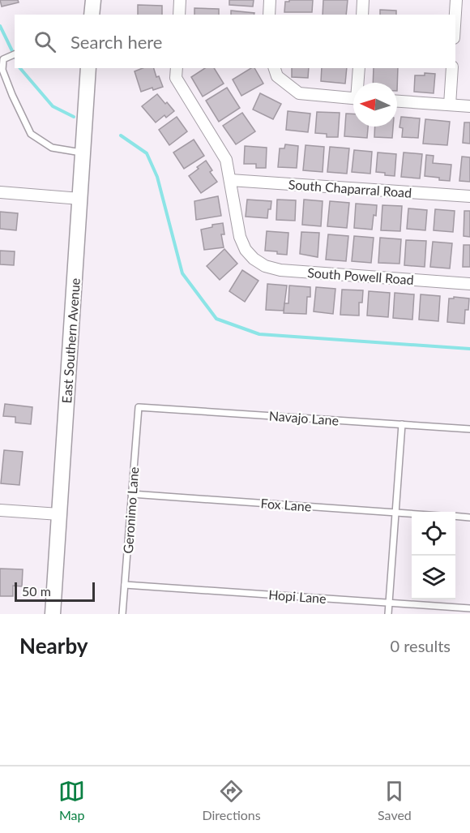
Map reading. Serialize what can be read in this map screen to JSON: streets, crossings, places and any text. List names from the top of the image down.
{
  "streets": {
    "street": ["South Chaparral Road", "South Powell Road", "East Southern Avenue"],
    "lane": [
      "Navajo Lane",
      "Fox Lane",
      "Geronimo Lane",
      "Hopi Lane"
    ]
  },
  "crossings": [
    ["South Chaparral Road", "South Powell Road"],
    ["Navajo Lane", "Geronimo Lane"],
    ["Fox Lane", "Geronimo Lane"],
    ["Geronimo Lane", "Hopi Lane"]
  ],
  "scale_bar": "50 m",
  "north": "left",
  "page": {
    "search": "Search here",
    "scale": "50 m",
    "heading": ["Nearby", "0 results"],
    "nav": ["Map", "Directions", "Saved"]
  }
}
